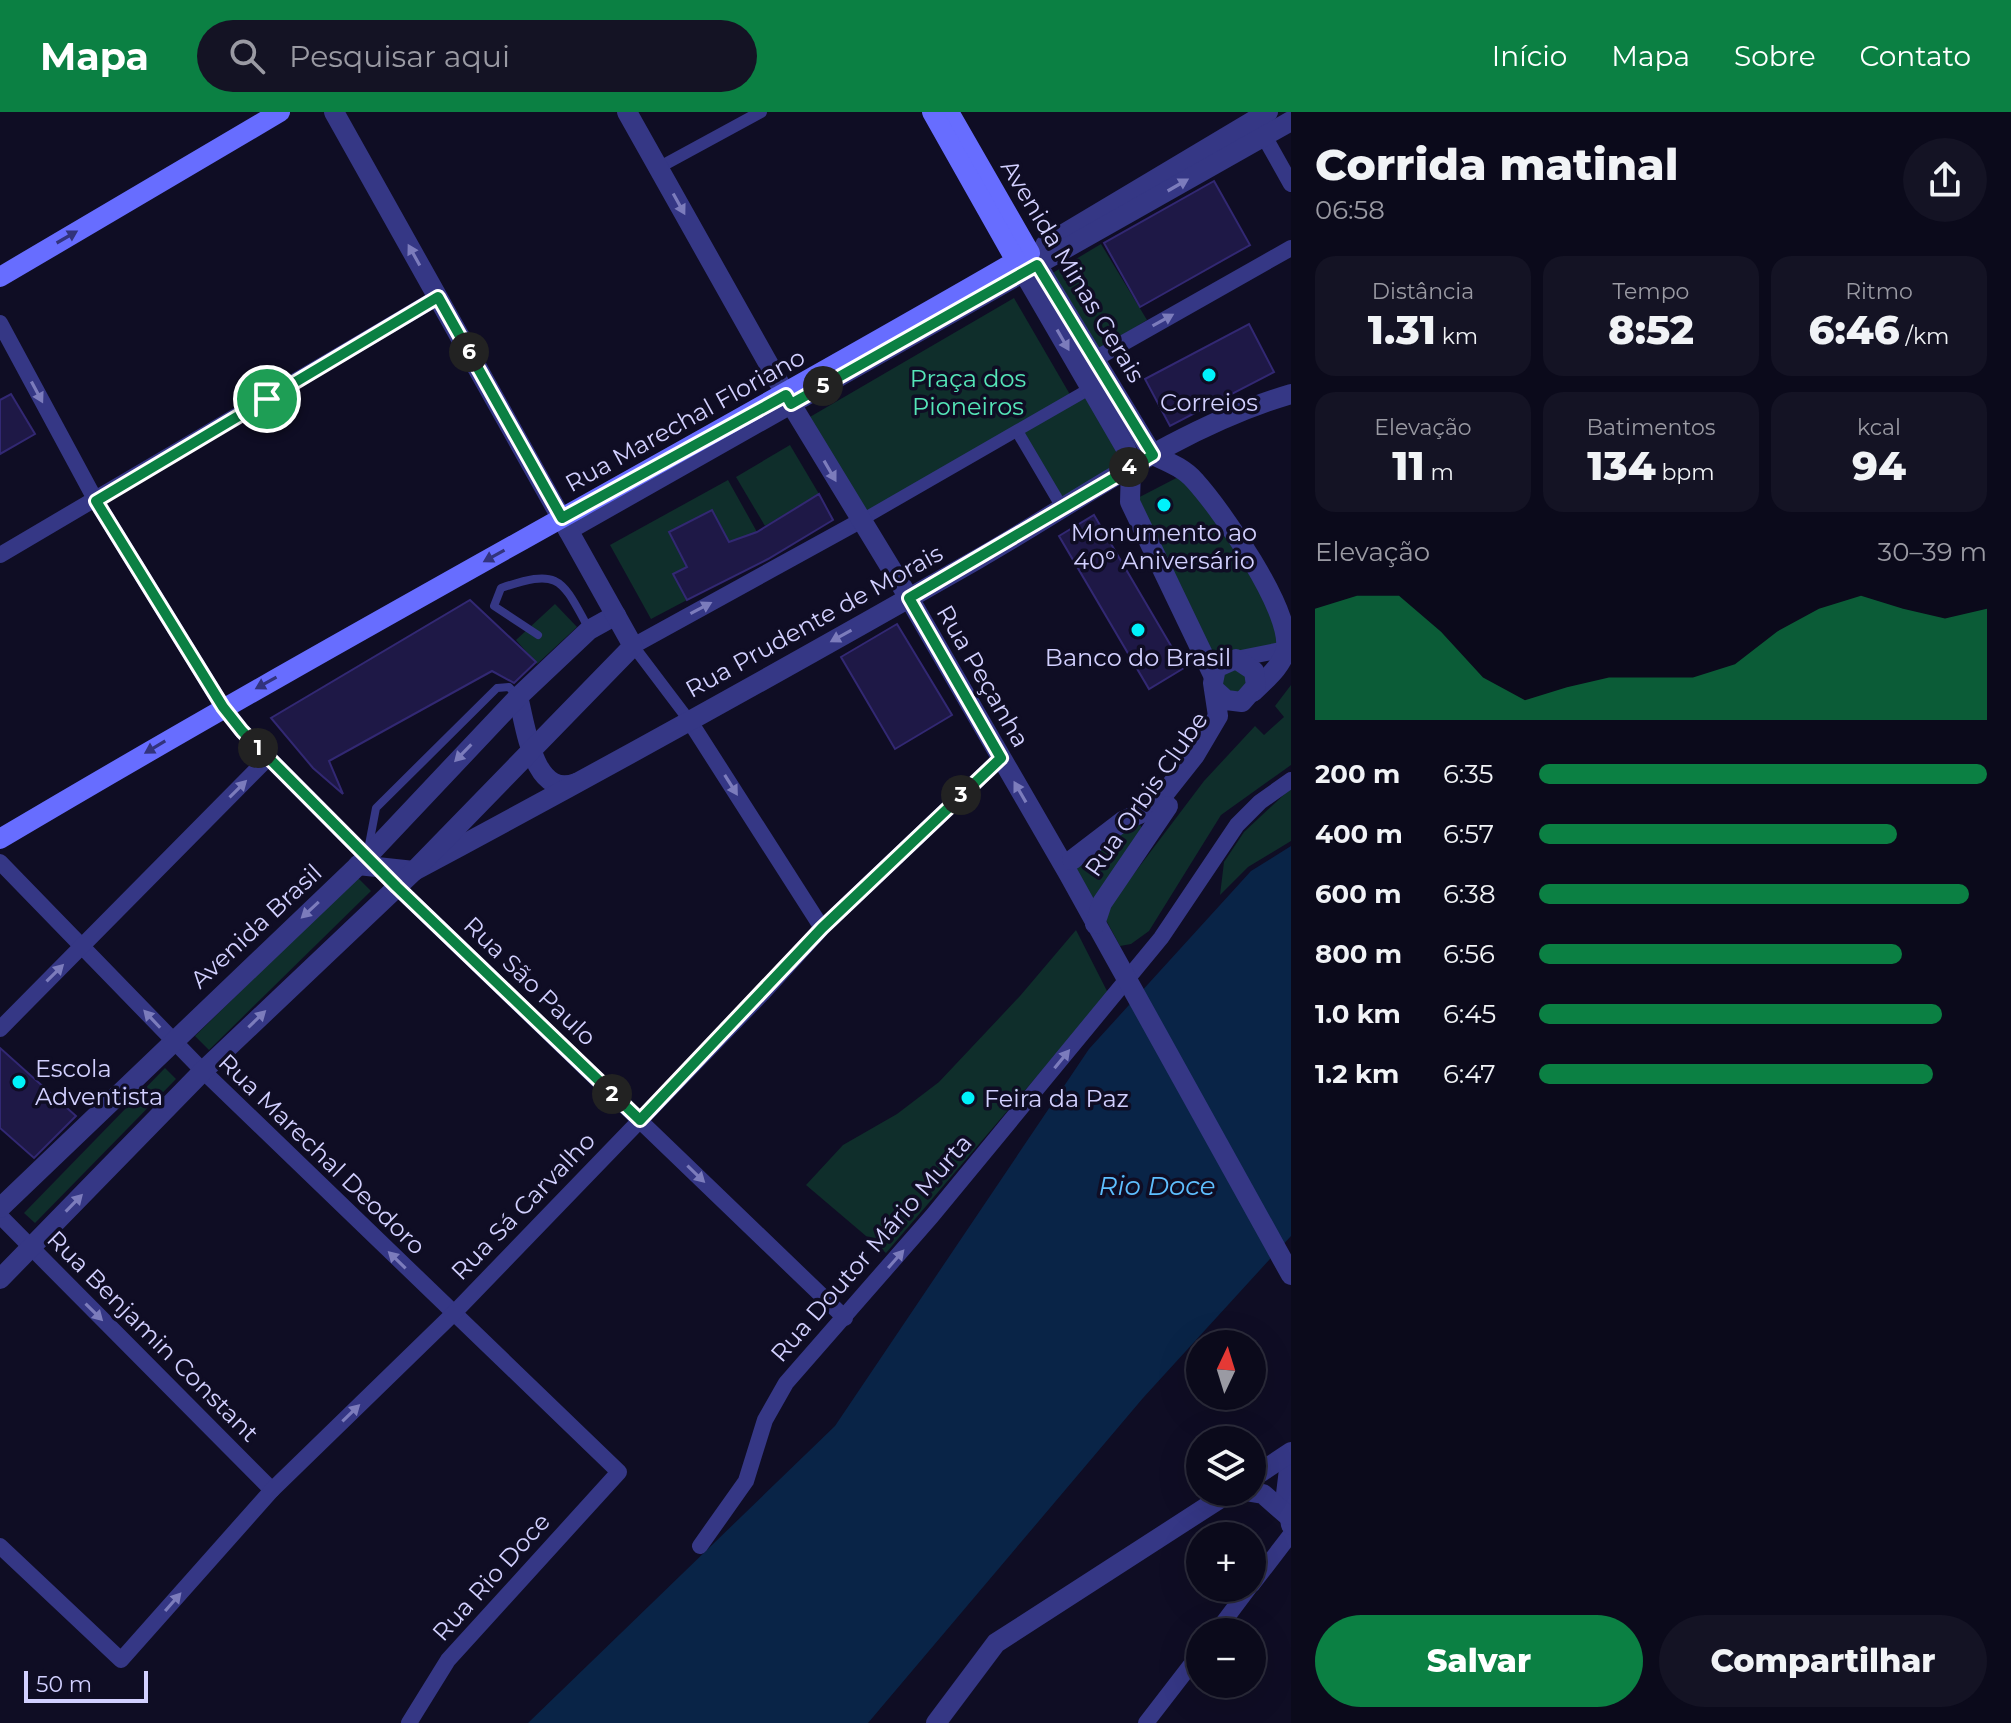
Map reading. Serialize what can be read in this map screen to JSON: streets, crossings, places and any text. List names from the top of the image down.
{
  "streets": {
    "main road": ["Avenida Minas Gerais", "Rua Marechal Floriano"],
    "street": [
      "Rua Prudente de Morais",
      "Rua Peçanha",
      "Rua Orbis Clube",
      "Avenida Brasil",
      "Rua São Paulo",
      "Rua Marechal Deodoro",
      "Rua Sá Carvalho",
      "Rua Doutor Mário Murta",
      "Rua Benjamin Constant",
      "Rua Rio Doce"
    ]
  },
  "crossings": [
    ["Avenida Minas Gerais", "Rua Marechal Floriano"],
    ["Avenida Minas Gerais", "Rua Prudente de Morais"],
    ["Rua Marechal Floriano", "Rua Peçanha"],
    ["Rua Marechal Floriano", "Rua São Paulo"],
    ["Rua Prudente de Morais", "Rua Peçanha"],
    ["Rua Peçanha", "Rua Orbis Clube"],
    ["Rua Peçanha", "Rua Sá Carvalho"],
    ["Avenida Brasil", "Rua São Paulo"],
    ["Avenida Brasil", "Rua Marechal Deodoro"],
    ["Rua São Paulo", "Rua Sá Carvalho"],
    ["Rua São Paulo", "Rua Doutor Mário Murta"],
    ["Rua Marechal Deodoro", "Rua Sá Carvalho"],
    ["Rua Marechal Deodoro", "Rua Rio Doce"],
    ["Rua Sá Carvalho", "Rua Benjamin Constant"]
  ],
  "one_way": [
    "Rua São Paulo",
    "Rua Marechal Deodoro",
    "Rua Doutor Mário Murta",
    "Rua Benjamin Constant"
  ],
  "water": ["Rio Doce"],
  "parks": ["Praça dos Pioneiros"],
  "places": [
    "Correios",
    "Monumento ao 40º Aniversário",
    "Banco do Brasil",
    "Escola Adventista",
    "Feira da Paz"
  ],
  "scale_bar": "50 m",
  "north": "top",
  "page": {
    "header": "Mapa",
    "search": "Pesquisar aqui",
    "nav": [
      "Início",
      "Mapa",
      "Sobre",
      "Contato"
    ],
    "heading": ["Corrida matinal", "06:58"],
    "stats": [
      ["Distância", "1.31 km"],
      ["Tempo", "8:52"],
      ["Ritmo", "6:46 /km"],
      ["Elevação", "11 m"],
      ["Batimentos", "134 bpm"],
      ["kcal", "94"]
    ],
    "pins": [
      "6",
      "5",
      "4",
      "1",
      "3",
      "2"
    ],
    "chart": ["Elevação", "30–39 m"],
    "list": [
      {
        "name": "200 m",
        "note": "6:35"
      },
      {
        "name": "400 m",
        "note": "6:57"
      },
      {
        "name": "600 m",
        "note": "6:38"
      },
      {
        "name": "800 m",
        "note": "6:56"
      },
      {
        "name": "1.0 km",
        "note": "6:45"
      },
      {
        "name": "1.2 km",
        "note": "6:47"
      }
    ],
    "map_buttons": ["+", "−"],
    "buttons": ["Salvar", "Compartilhar"],
    "scale": "50 m"
  }
}
